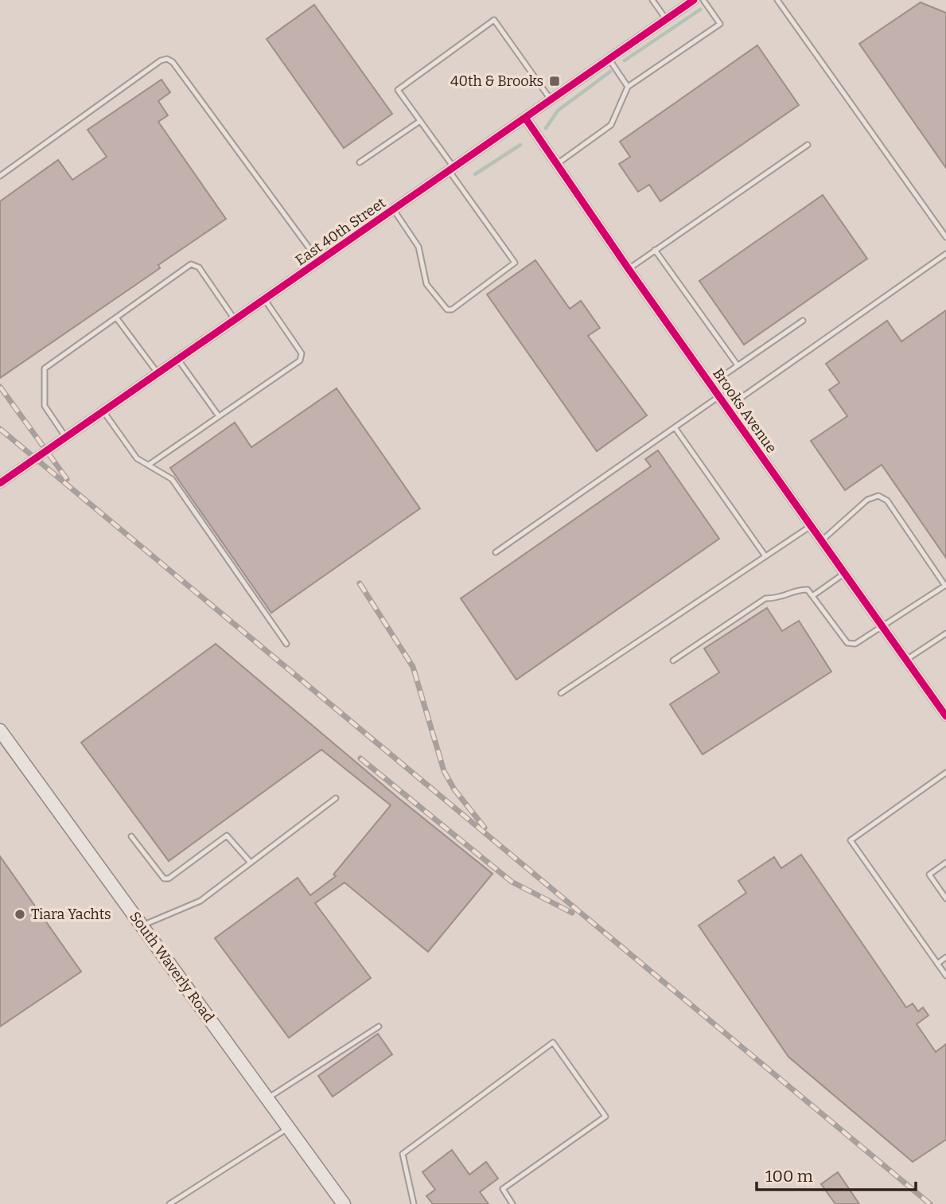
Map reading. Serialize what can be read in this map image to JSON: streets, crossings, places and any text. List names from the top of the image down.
{
  "streets": {
    "main road": ["South Waverly Road"],
    "street": ["East 40th Street", "Brooks Avenue"]
  },
  "crossings": [
    ["East 40th Street", "Brooks Avenue"]
  ],
  "places": {
    "transit": ["40th & Brooks"],
    "other": ["Tiara Yachts"]
  },
  "scale_bar": "100 m"
}
